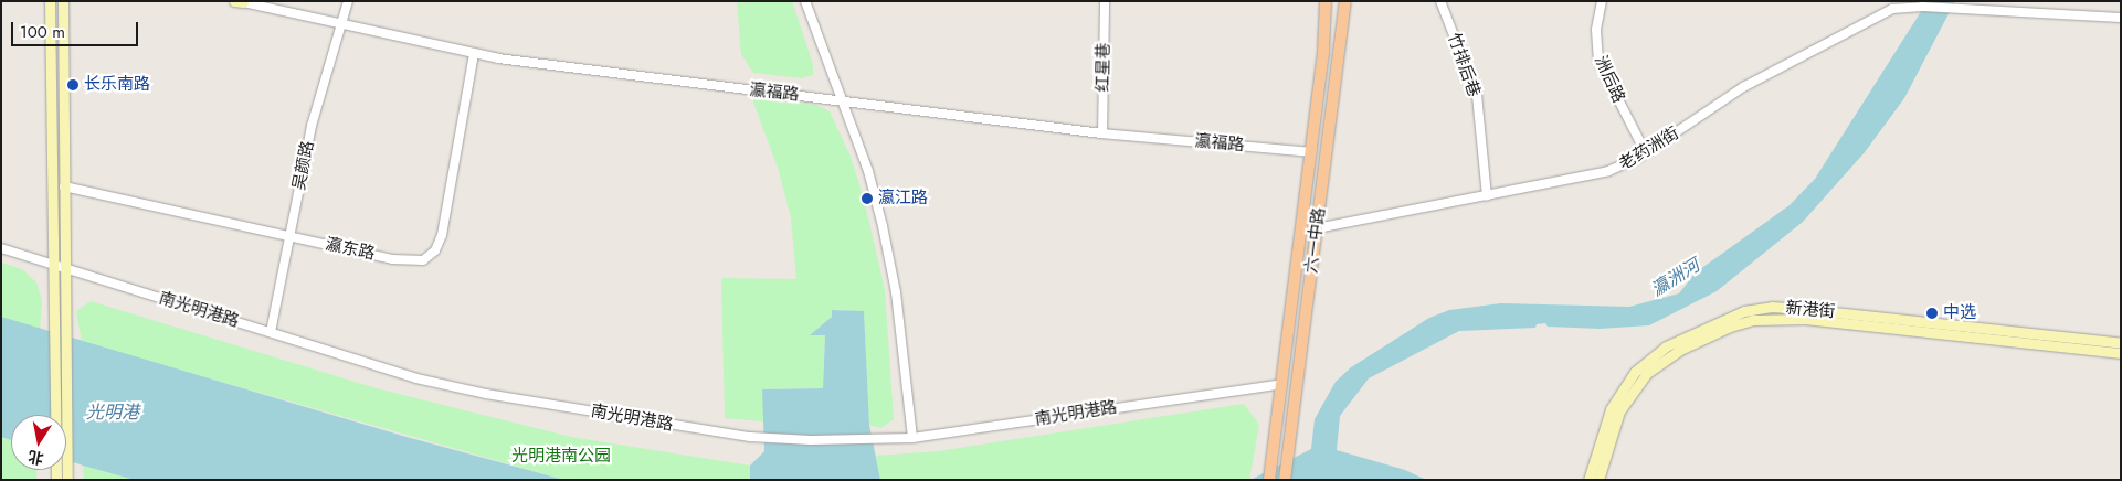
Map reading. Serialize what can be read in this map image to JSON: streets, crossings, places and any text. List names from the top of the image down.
{
  "streets": {
    "main road": ["六一中路", "新港街"],
    "street": [
      "竹排后巷",
      "红星巷",
      "洲后路",
      "瀛福路",
      "老药洲街",
      "吴颜路",
      "瀛东路",
      "南光明港路"
    ]
  },
  "crossings": [
    ["竹排后巷", "老药洲街"],
    ["红星巷", "瀛福路"],
    ["洲后路", "老药洲街"],
    ["瀛福路", "吴颜路"],
    ["瀛福路", "六一中路"],
    ["瀛福路", "瀛东路"],
    ["老药洲街", "六一中路"],
    ["吴颜路", "瀛东路"],
    ["吴颜路", "南光明港路"],
    ["六一中路", "南光明港路"]
  ],
  "water": ["瀛洲河", "光明港"],
  "parks": ["光明港南公园"],
  "places": ["长乐南路", "瀛江路", "中选"],
  "scale_bar": "100 m",
  "north": "bottom"
}
